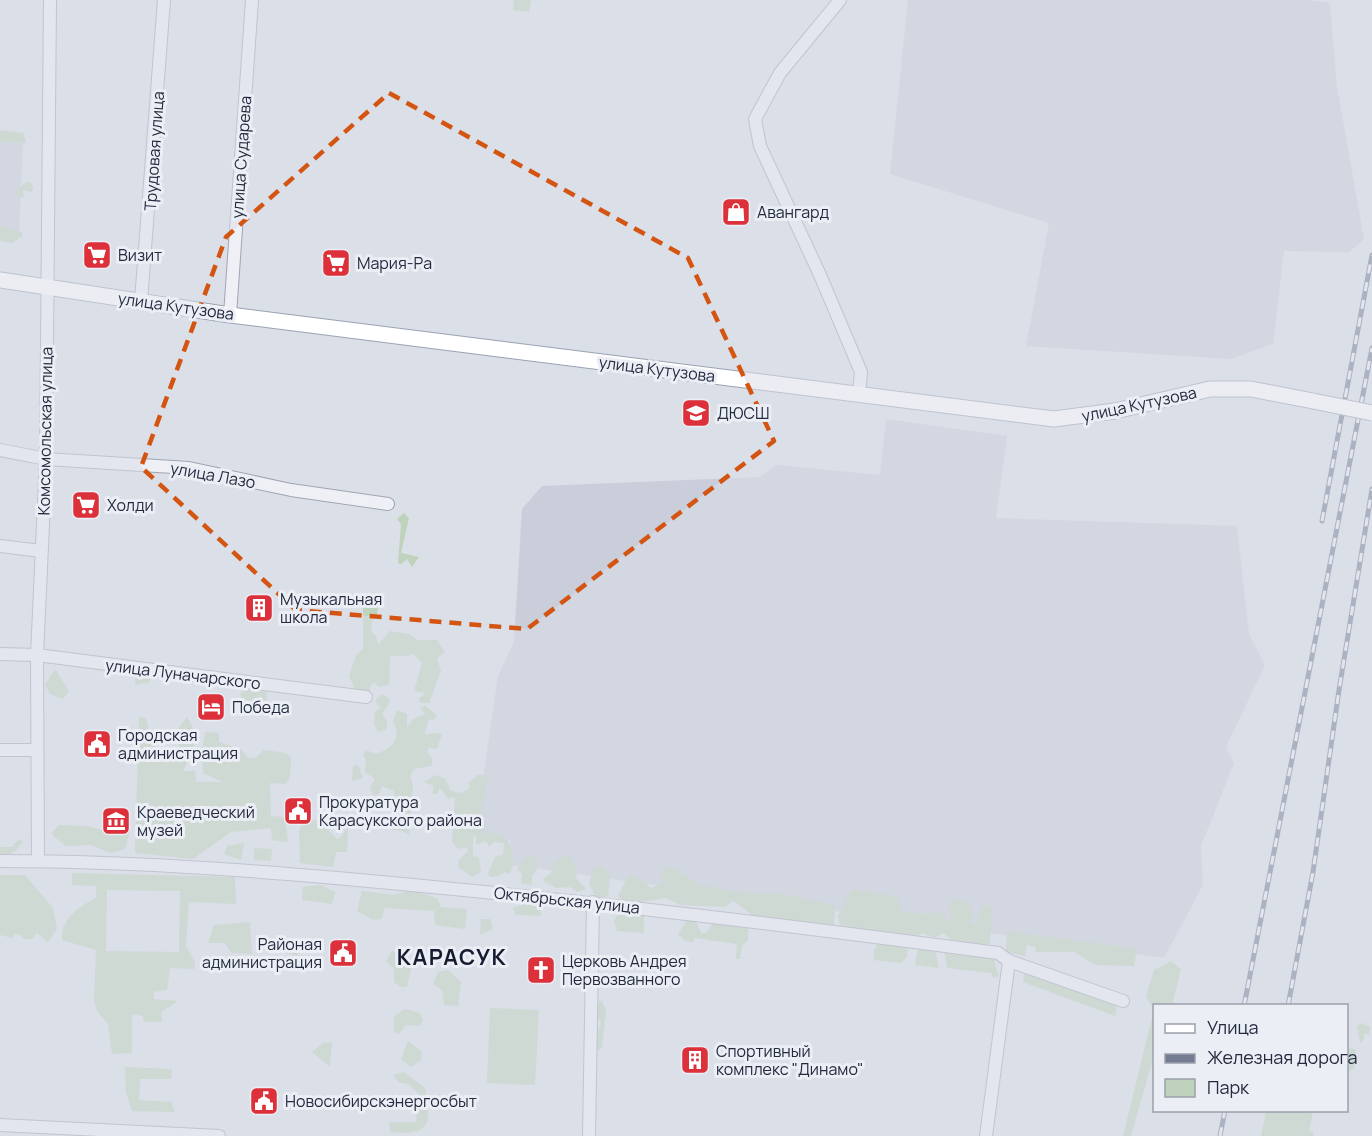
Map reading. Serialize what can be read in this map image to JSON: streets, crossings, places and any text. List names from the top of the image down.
{
  "streets": {
    "main road": ["улица Кутузова"],
    "street": [
      "Трудовая улица",
      "улица Сударева",
      "Комсомольская улица",
      "улица Лазо",
      "улица Луначарского",
      "Октябрьская улица"
    ]
  },
  "crossings": [
    ["Трудовая улица", "улица Кутузова"],
    ["улица Сударева", "улица Кутузова"],
    ["улица Кутузова", "Комсомольская улица"],
    ["Комсомольская улица", "улица Лазо"],
    ["Комсомольская улица", "улица Луначарского"],
    ["Комсомольская улица", "Октябрьская улица"]
  ],
  "districts": ["КАРАСУК"],
  "places": {
    "shop": ["Авангард"],
    "supermarket": ["Визит", "Мария-Ра", "Холди"],
    "school or university": ["ДЮСШ"],
    "building": ["Музыкальная школа", "Спортивный комплекс \"Динамо\""],
    "hotel": ["Победа"],
    "public building": [
      "Городская администрация",
      "Прокуратура Карасукского района",
      "Районая администрация",
      "Новосибирскэнергосбыт"
    ],
    "museum": ["Краеведческий музей"],
    "church": ["Церковь Андрея Первозванного"]
  },
  "legend": ["Улица", "Железная дорога", "Парк"]
}
